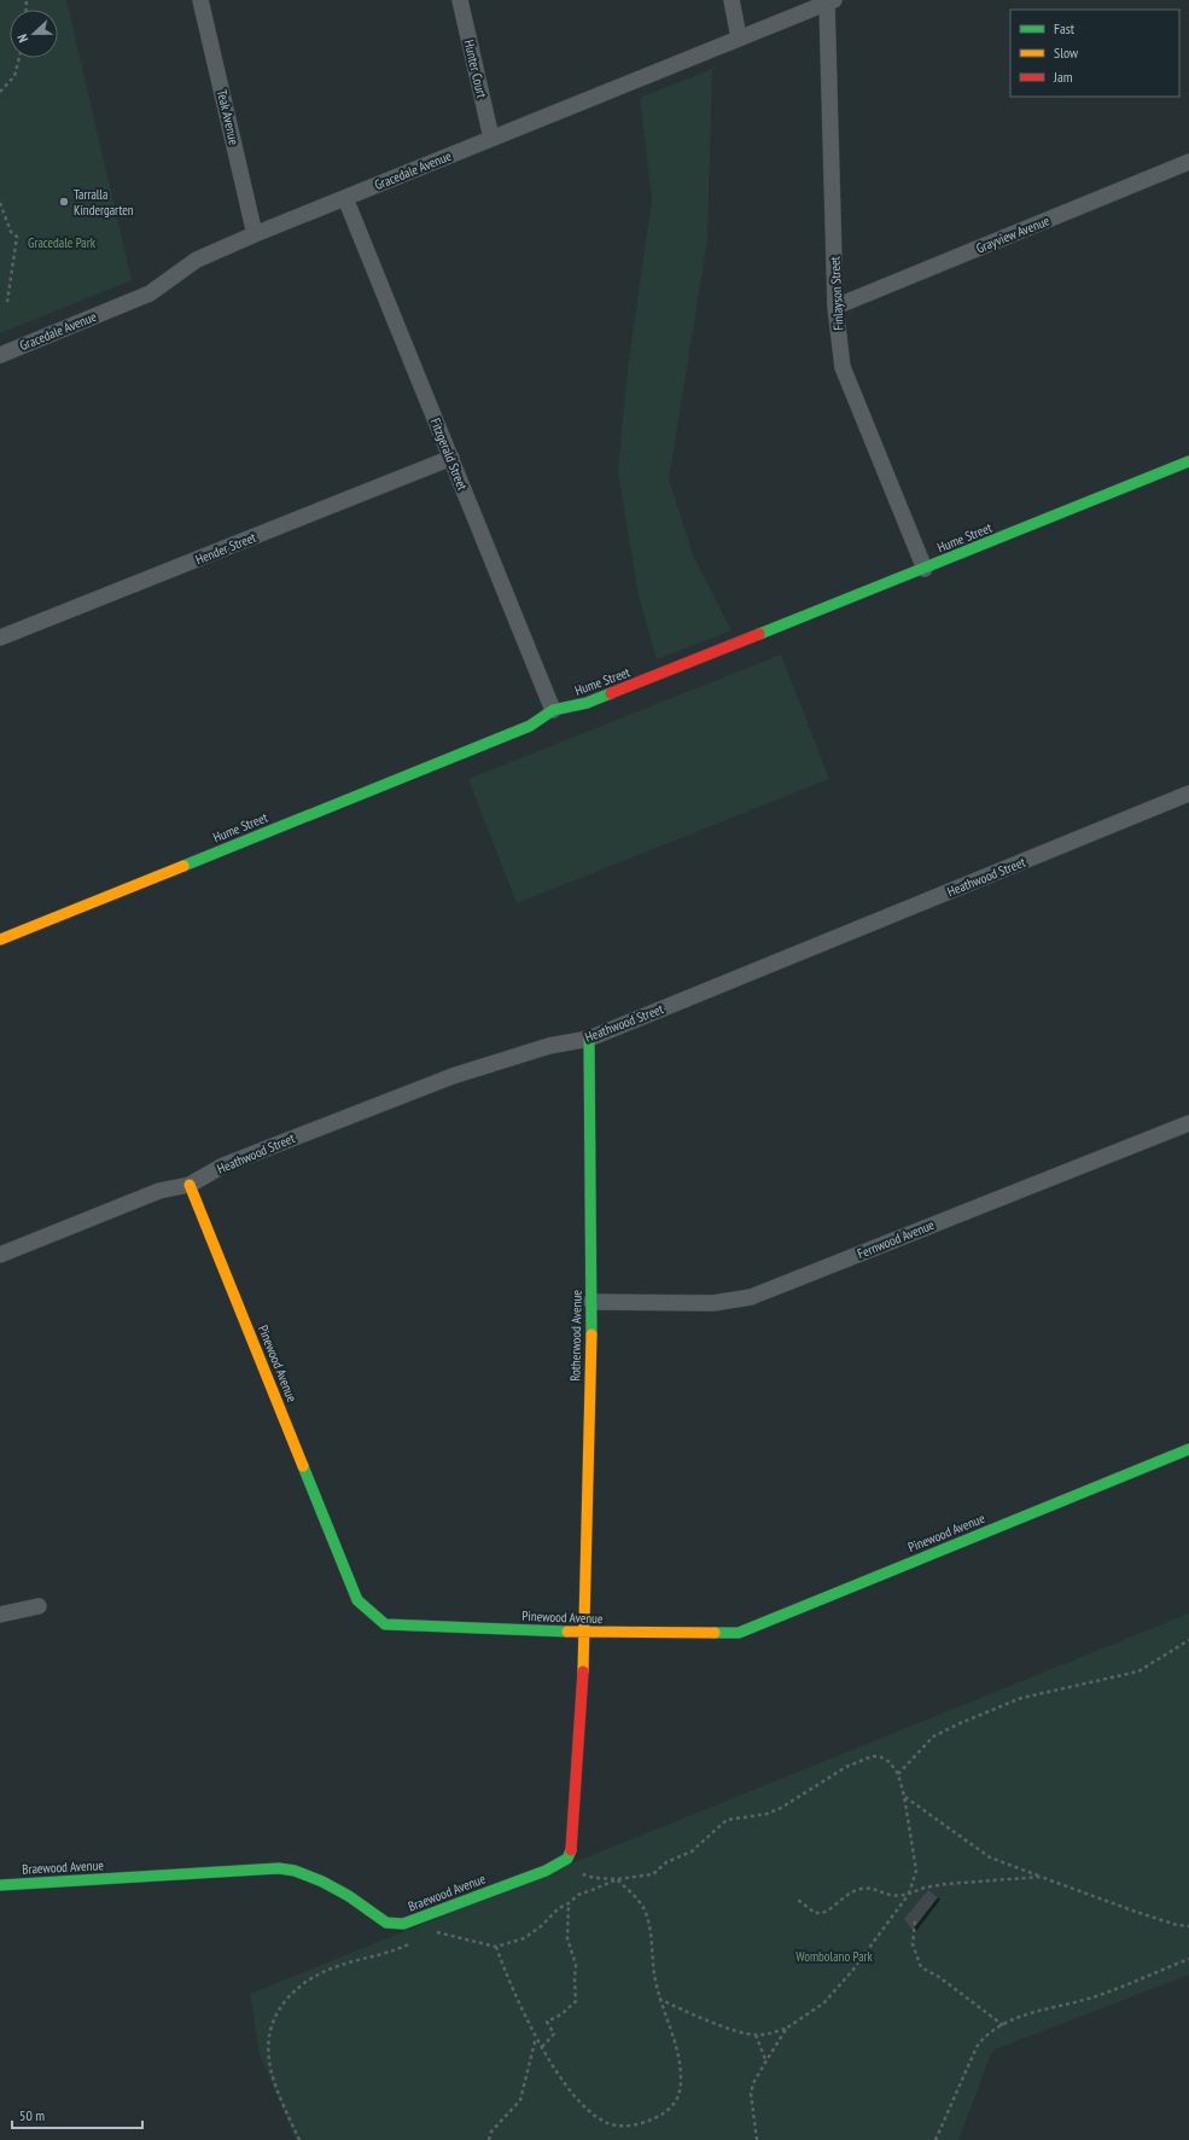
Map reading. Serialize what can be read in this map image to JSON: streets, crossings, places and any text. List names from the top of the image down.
{
  "streets": {
    "street": [
      "Hunter Court",
      "Teak Avenue",
      "Gracedale Avenue",
      "Grayview Avenue",
      "Finlayson Street",
      "Fitzgerald Street",
      "Hume Street",
      "Hender Street",
      "Heathwood Street",
      "Fernwood Avenue",
      "Rotherwood Avenue",
      "Pinewood Avenue",
      "Braewood Avenue"
    ]
  },
  "crossings": [
    ["Hunter Court", "Gracedale Avenue"],
    ["Teak Avenue", "Gracedale Avenue"],
    ["Gracedale Avenue", "Finlayson Street"],
    ["Gracedale Avenue", "Fitzgerald Street"],
    ["Grayview Avenue", "Finlayson Street"],
    ["Finlayson Street", "Hume Street"],
    ["Fitzgerald Street", "Hume Street"],
    ["Fitzgerald Street", "Hender Street"],
    ["Heathwood Street", "Rotherwood Avenue"],
    ["Heathwood Street", "Pinewood Avenue"],
    ["Fernwood Avenue", "Rotherwood Avenue"],
    ["Rotherwood Avenue", "Pinewood Avenue"]
  ],
  "parks": ["Gracedale Park", "Wombolano Park"],
  "places": ["Tarralla Kindergarten"],
  "legend": ["Fast", "Slow", "Jam"],
  "scale_bar": "50 m",
  "north": "left"
}
